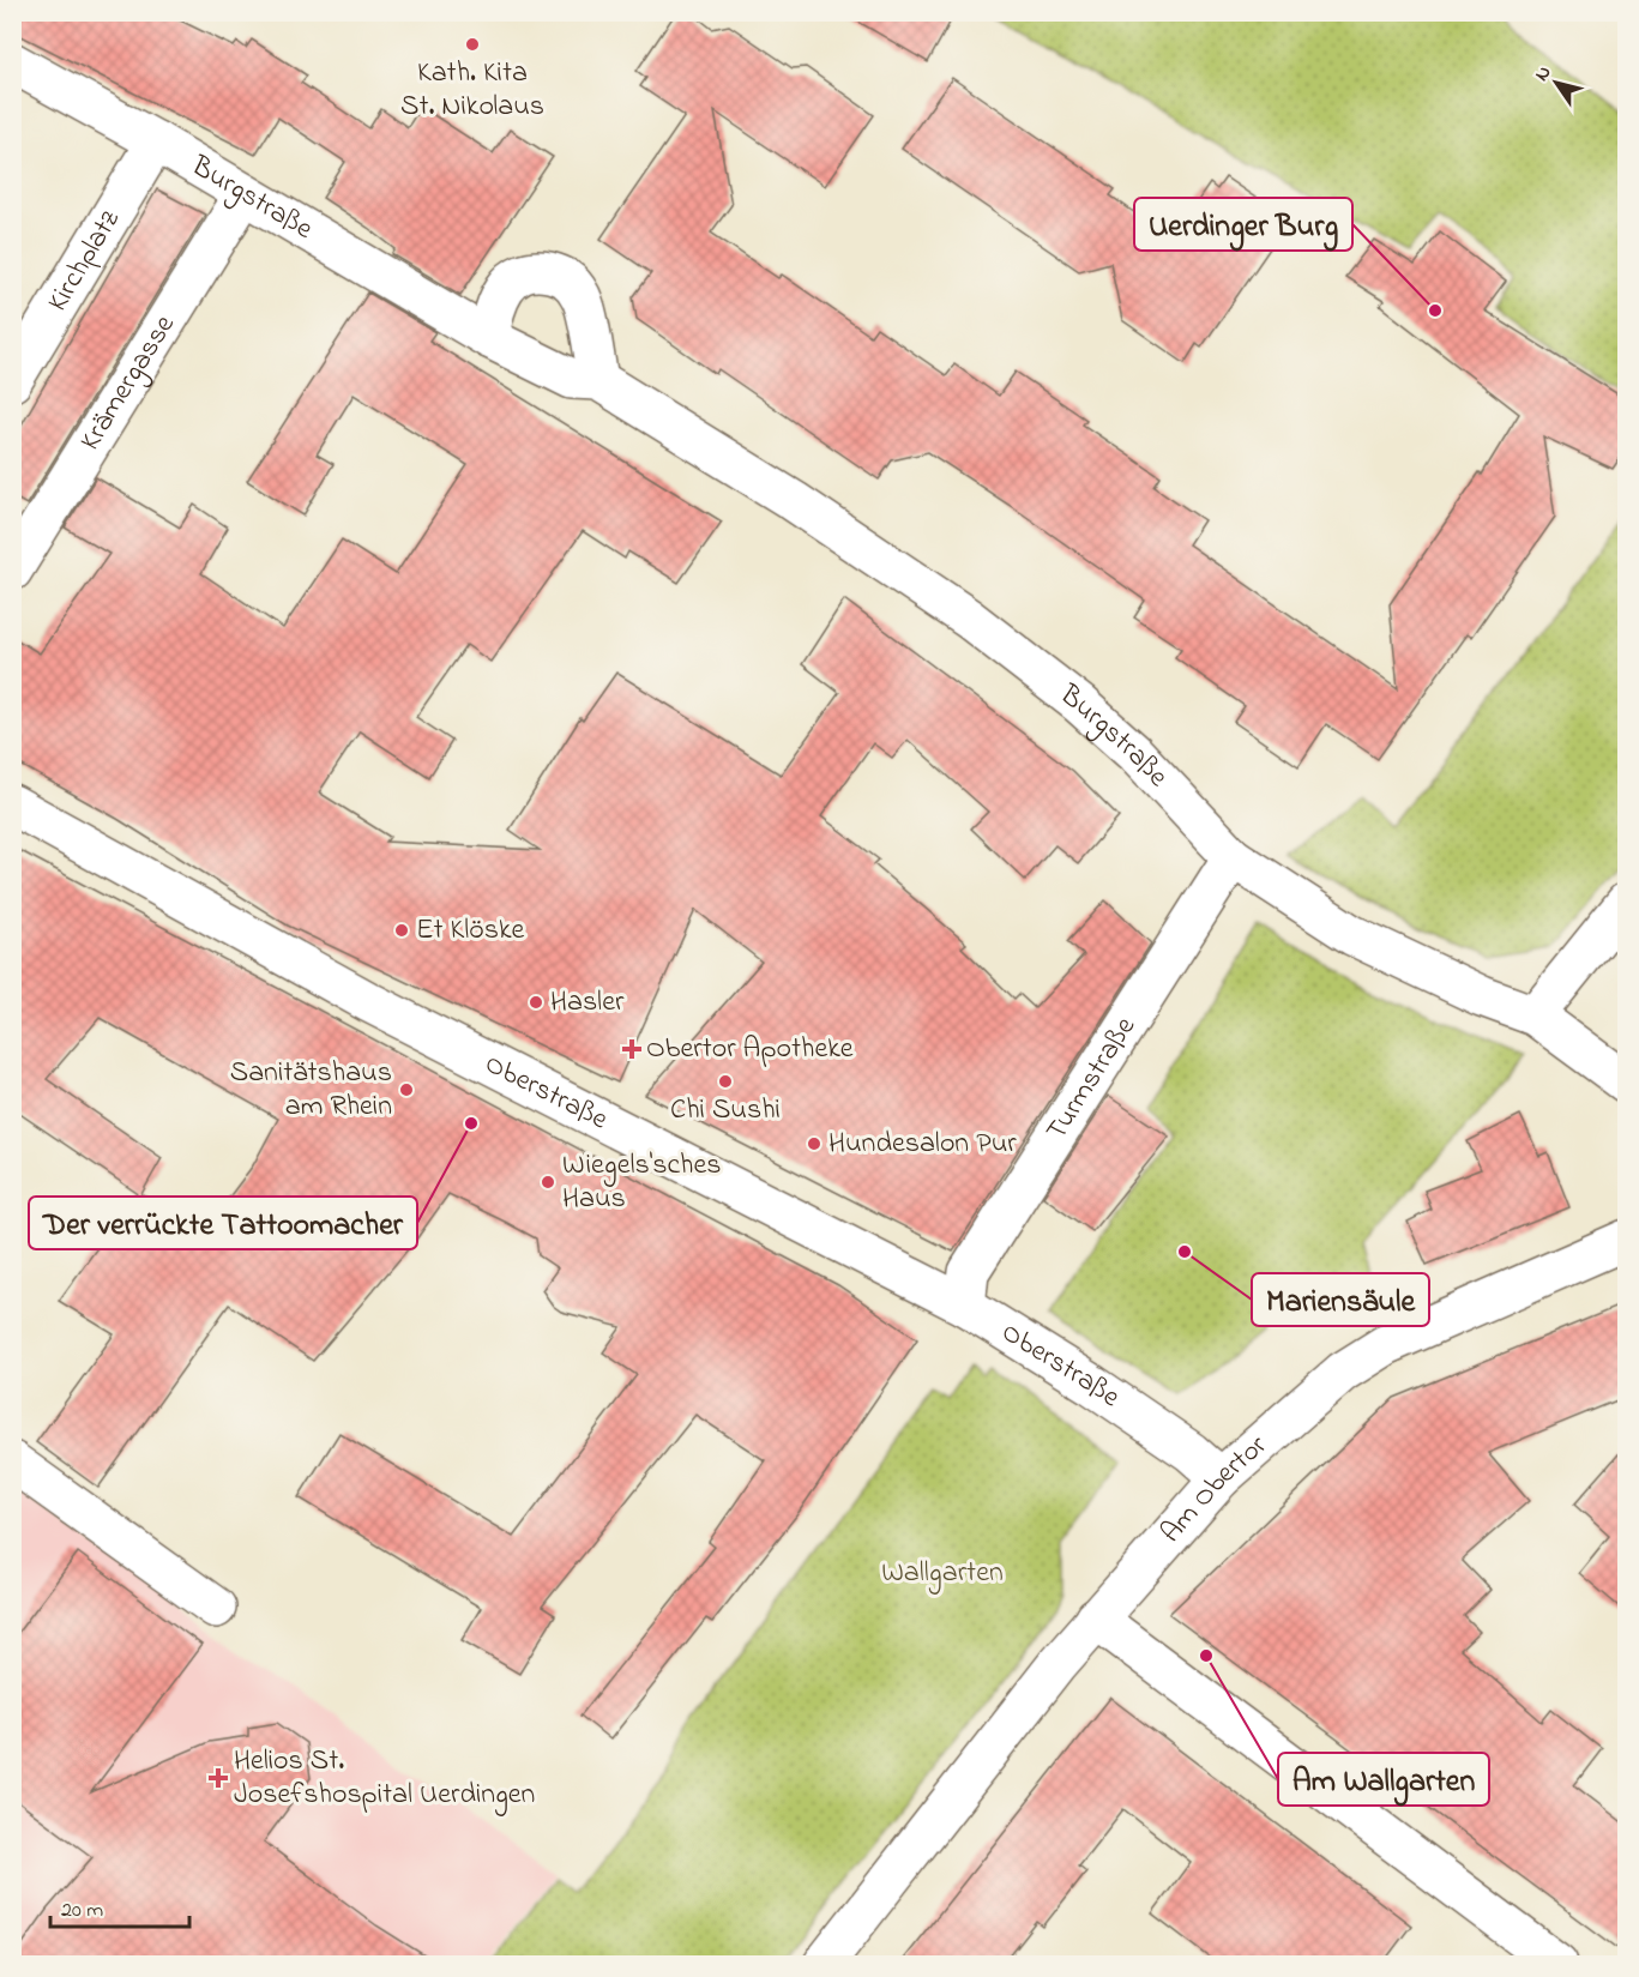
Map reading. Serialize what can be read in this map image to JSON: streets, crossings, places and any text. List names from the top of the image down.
{
  "streets": {
    "street": [
      "Burgstraße",
      "Kirchplatz",
      "Krämergasse",
      "Turmstraße",
      "Oberstraße",
      "Am Obertor"
    ]
  },
  "crossings": [
    ["Burgstraße", "Kirchplatz"],
    ["Burgstraße", "Krämergasse"],
    ["Burgstraße", "Turmstraße"],
    ["Turmstraße", "Oberstraße"],
    ["Oberstraße", "Am Obertor"]
  ],
  "parks": ["Wallgarten"],
  "places": {
    "other": [
      "Kath. Kita St. Nikolaus",
      "Uerdinger Burg",
      "Et Klöske",
      "Hasler",
      "Chi Sushi",
      "Sanitätshaus am Rhein",
      "Der verrückte Tattoomacher",
      "Hundesalon Pur",
      "Wiegels'sches Haus",
      "Mariensäule",
      "Am Wallgarten"
    ],
    "health": ["Obertor Apotheke", "Helios St. Josefshospital Uerdingen"]
  },
  "scale_bar": "20 m",
  "north": "top left"
}
